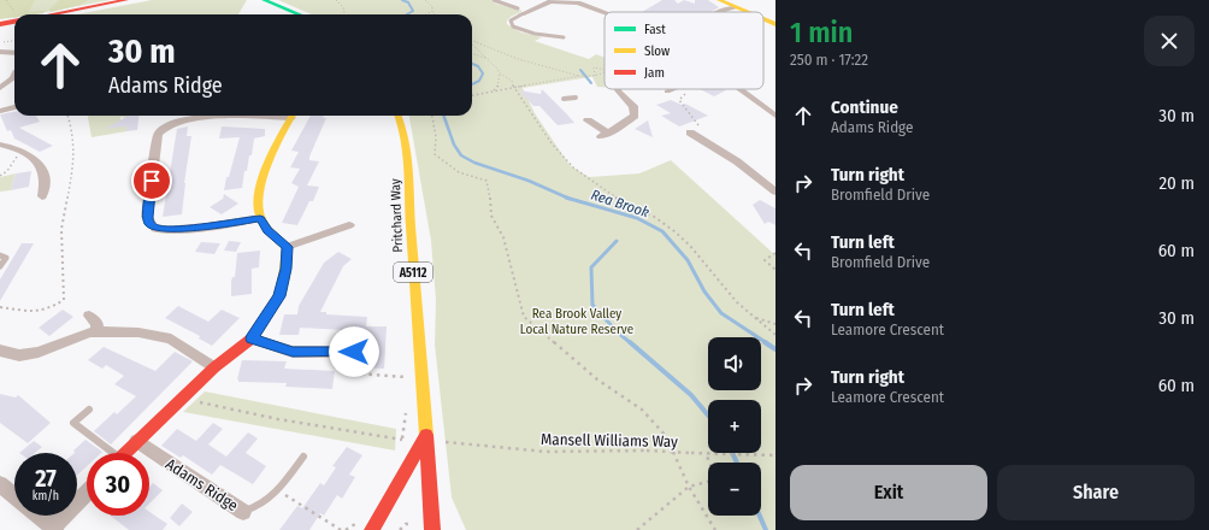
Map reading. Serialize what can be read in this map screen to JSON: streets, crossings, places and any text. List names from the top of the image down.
{
  "streets": {
    "main road": ["Pritchard Way", "A5112"],
    "street": ["Adams Ridge"],
    "path": ["Mansell Williams Way"]
  },
  "water": ["Rea Brook"],
  "parks": ["Rea Brook Valley Local Nature Reserve"],
  "legend": ["Fast", "Slow", "Jam"],
  "page": {
    "heading": ["1 min", "250 m · 17:22"],
    "turn": ["30 m", "Adams Ridge"],
    "list": [
      {
        "name": "Continue",
        "note": "Adams Ridge",
        "value": "30 m"
      },
      {
        "name": "Turn right",
        "note": "Bromfield Drive",
        "value": "20 m"
      },
      {
        "name": "Turn left",
        "note": "Bromfield Drive",
        "value": "60 m"
      },
      {
        "name": "Turn left",
        "note": "Leamore Crescent",
        "value": "30 m"
      },
      {
        "name": "Turn right",
        "note": "Leamore Crescent",
        "value": "60 m"
      }
    ],
    "map_buttons": ["+", "−"],
    "speed": "27 km/h",
    "limit": "30",
    "buttons": ["Exit", "Share"]
  }
}
